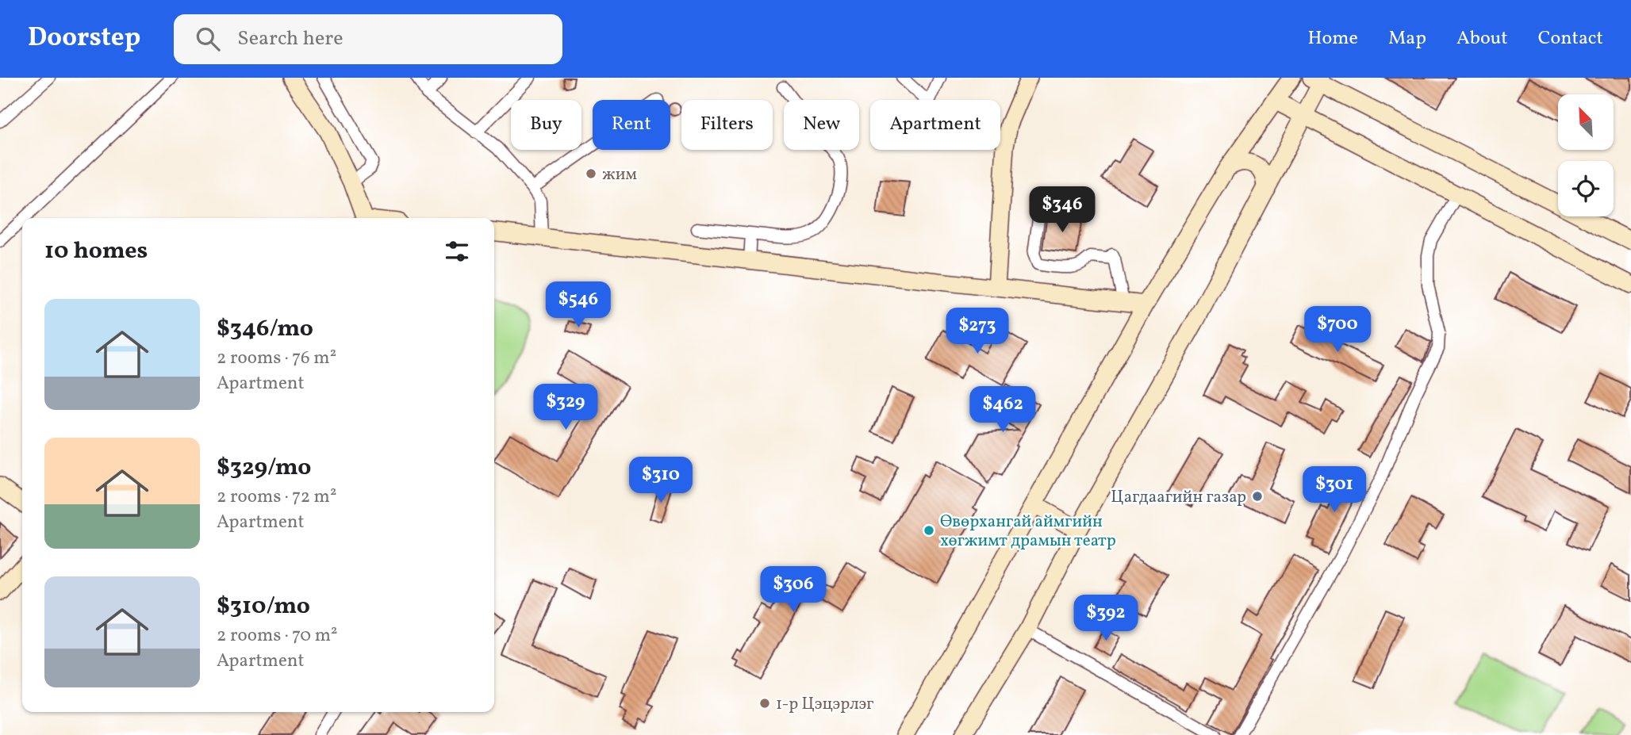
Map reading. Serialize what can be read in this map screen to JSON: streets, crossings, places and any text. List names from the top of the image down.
{
  "places": [
    "жим",
    "Цагдаагийн газар",
    "Өвөрхангай аймгийн хөгжимт драмын театр",
    "1-р Цэцэрлэг"
  ],
  "north": "top left",
  "page": {
    "header": "Doorstep",
    "search": "Search here",
    "nav": [
      "Home",
      "Map",
      "About",
      "Contact"
    ],
    "chip": [
      "Buy",
      "Rent",
      "Filters",
      "New",
      "Apartment"
    ],
    "price": [
      "$346",
      "$546",
      "$700",
      "$273",
      "$329",
      "$462",
      "$310",
      "$301",
      "$306",
      "$392"
    ],
    "heading": "10 homes",
    "list": [
      {
        "name": "$346/mo",
        "note": "2 rooms · 76 m² · Apartment"
      },
      {
        "name": "$329/mo",
        "note": "2 rooms · 72 m² · Apartment"
      },
      {
        "name": "$310/mo",
        "note": "2 rooms · 70 m² · Apartment"
      }
    ]
  }
}
